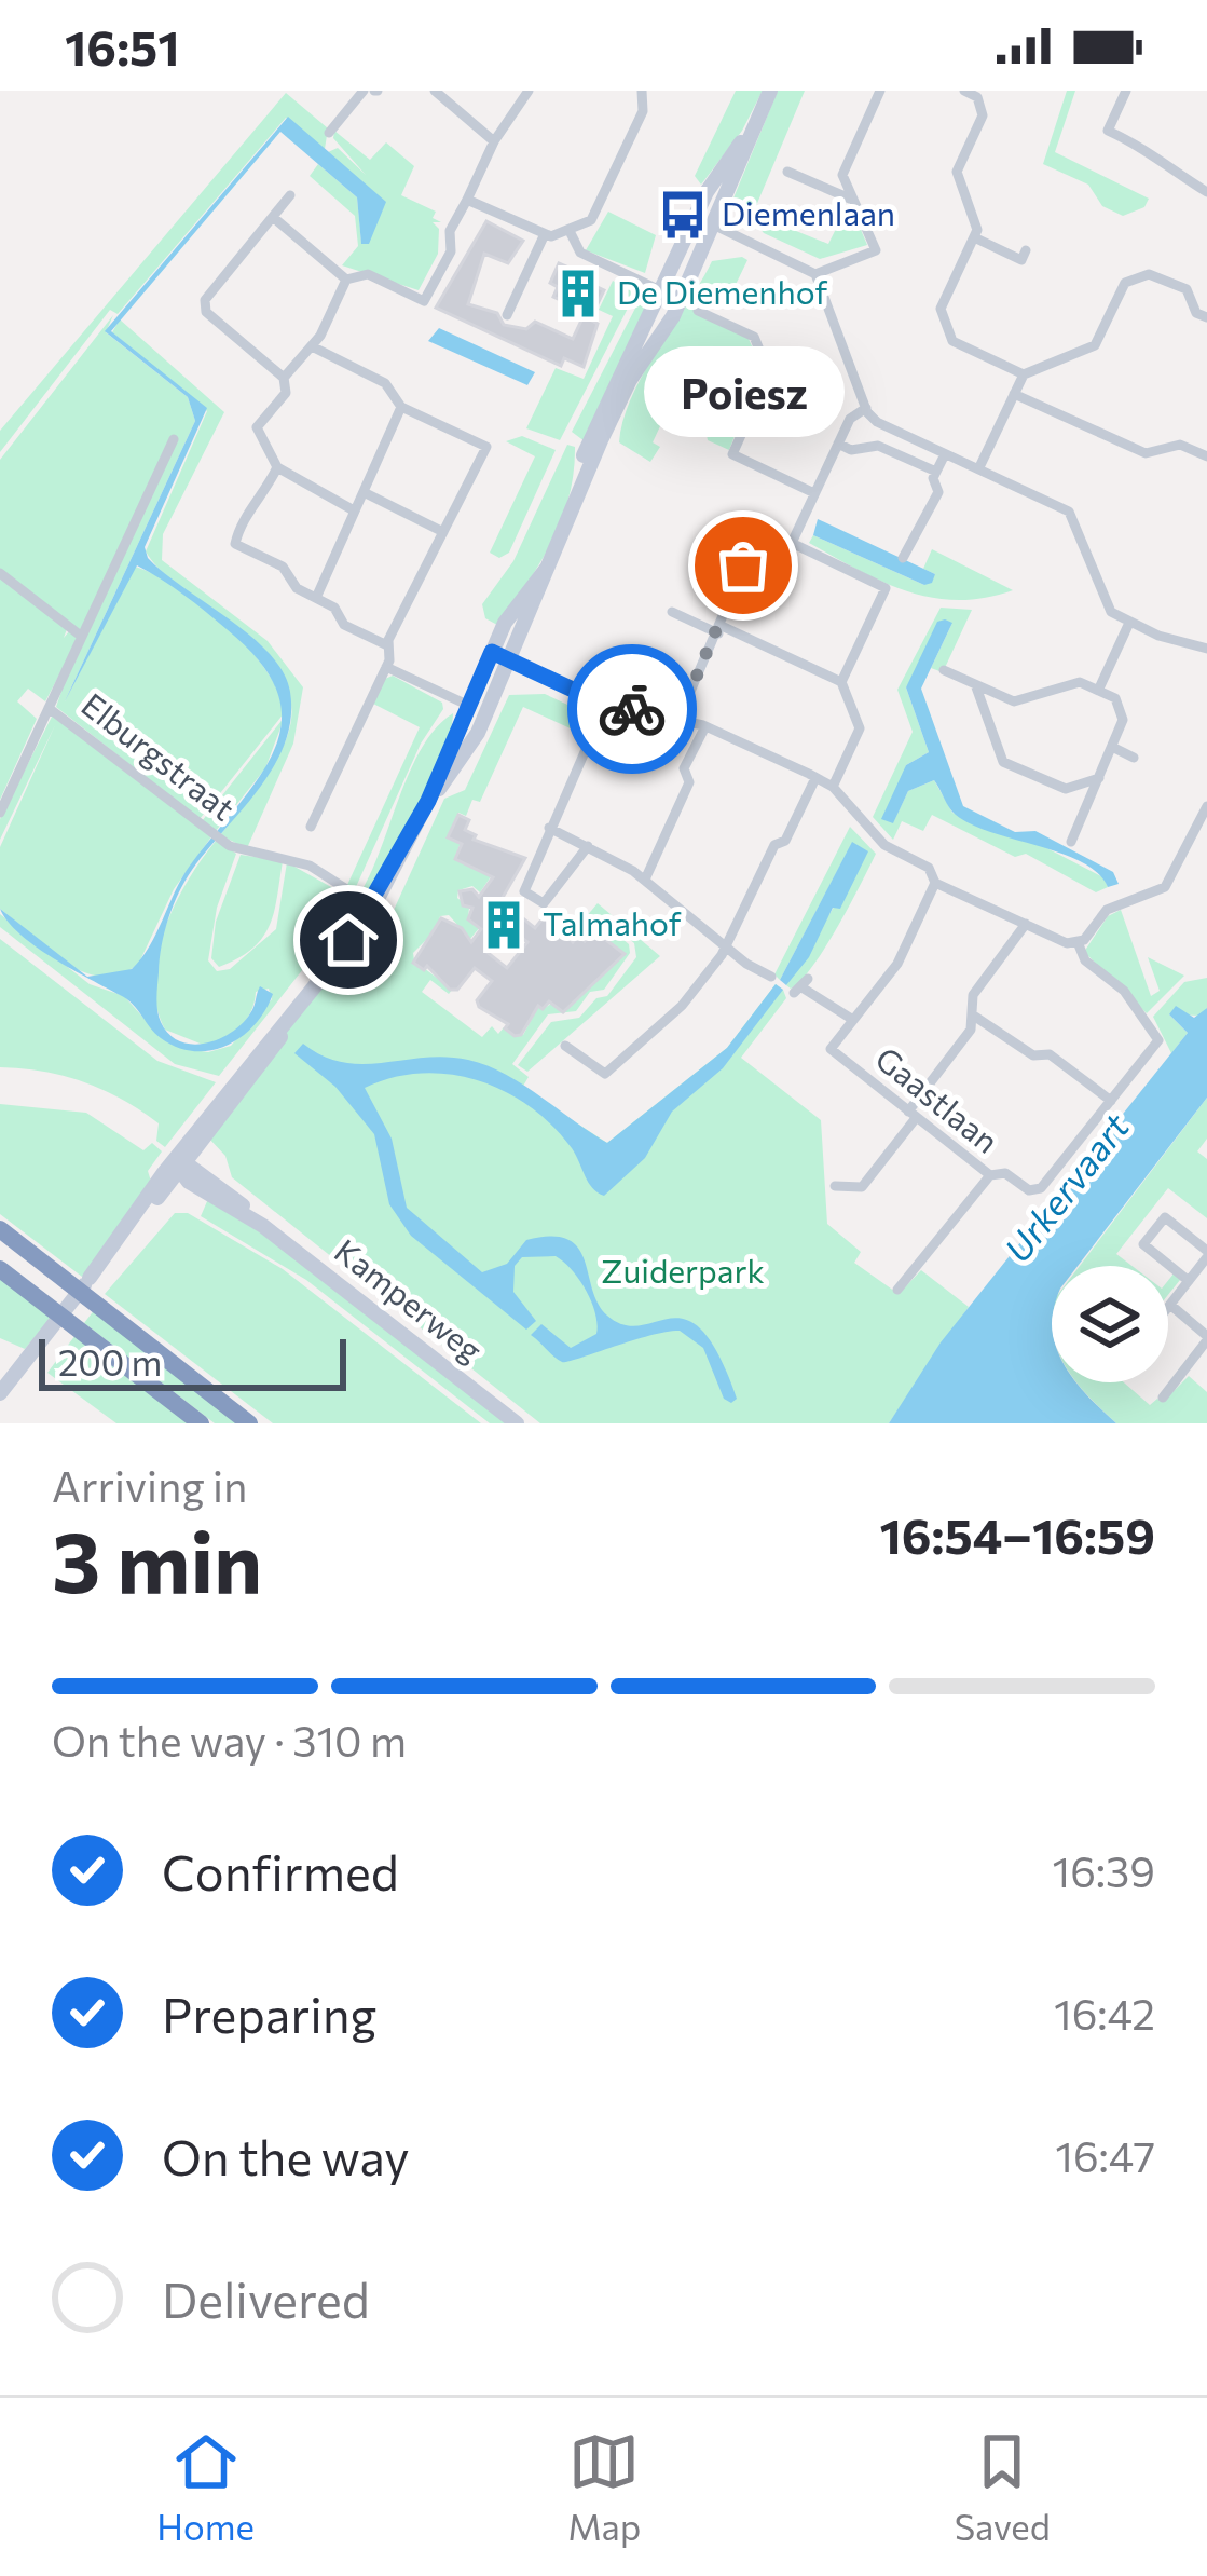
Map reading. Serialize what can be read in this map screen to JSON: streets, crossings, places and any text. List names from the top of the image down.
{
  "streets": {
    "main road": ["Kamperweg"],
    "street": ["Elburgstraat", "Gaastlaan"]
  },
  "water": ["Urkervaart"],
  "parks": ["Zuiderpark"],
  "places": {
    "bus stop": ["Diemenlaan"],
    "building": ["De Diemenhof", "Talmahof"],
    "other": ["Poiesz"]
  },
  "scale_bar": "200 m",
  "page": {
    "status": "16:51",
    "bubble": "Poiesz",
    "scale": "200 m",
    "heading": ["3 min", "Arriving in", "16:54–16:59"],
    "bar": "On the way · 310 m",
    "list": [
      ["Confirmed", "16:39"],
      ["Preparing", "16:42"],
      ["On the way", "16:47"],
      "Delivered"
    ],
    "tabs": ["Home", "Map", "Saved"]
  }
}
